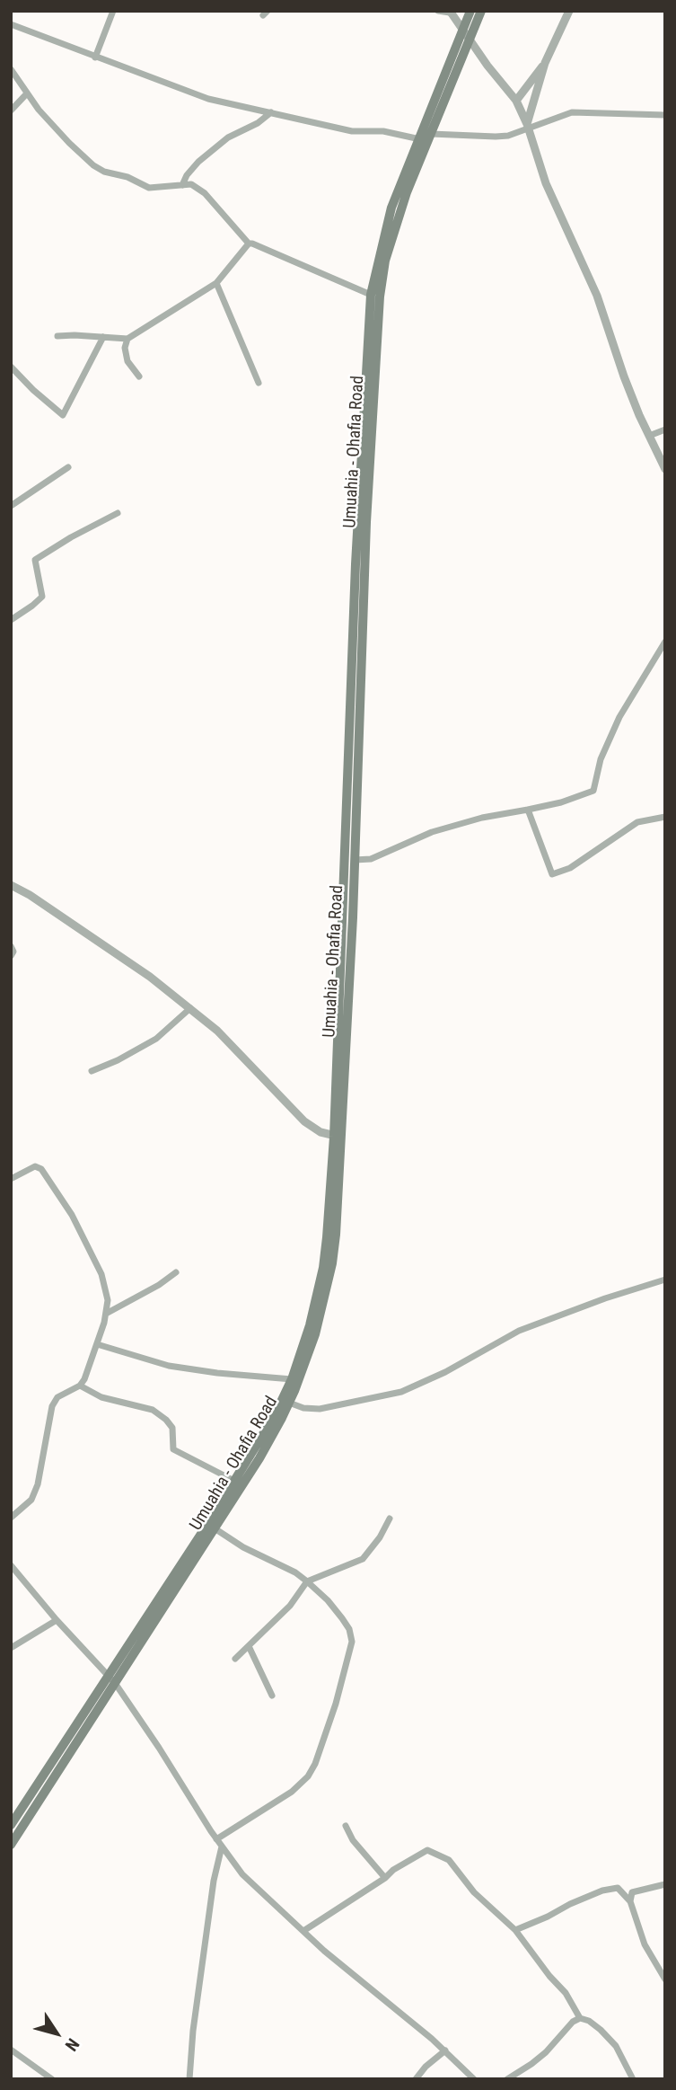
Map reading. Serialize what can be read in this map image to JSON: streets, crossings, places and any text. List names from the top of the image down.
{
  "streets": {
    "main road": ["Umuahia - Ohafia Road"]
  },
  "north": "bottom right"
}
